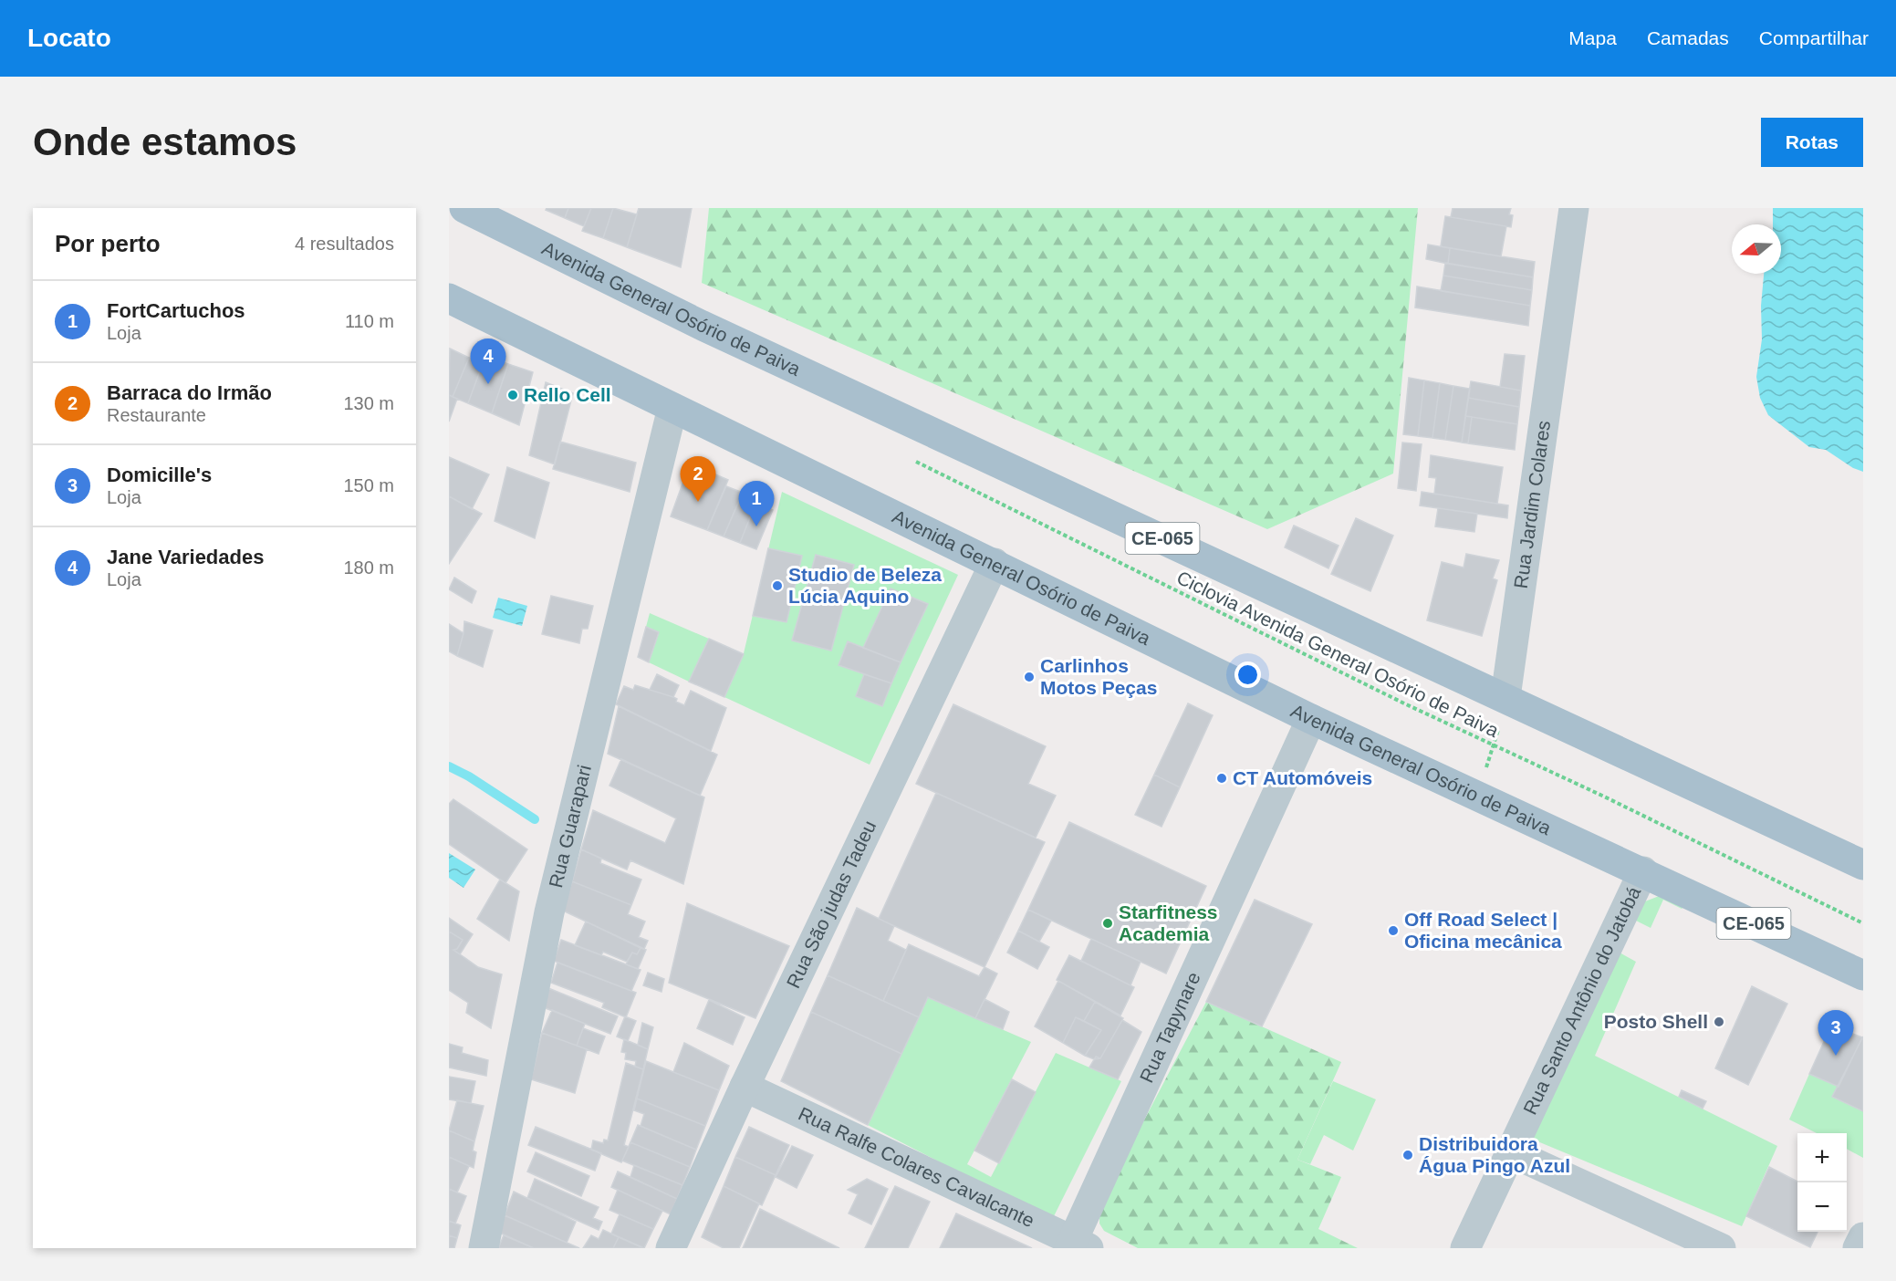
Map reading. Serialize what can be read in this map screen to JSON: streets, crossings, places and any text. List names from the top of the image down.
{
  "streets": {
    "main road": ["Avenida General Osório de Paiva", "CE-065"],
    "street": [
      "Rua Jardim Colares",
      "Rua Guarapari",
      "Rua São judas Tadeu",
      "Rua Santo Antônio do Jatobá",
      "Rua Tapynare",
      "Rua Ralfe Colares Cavalcante"
    ],
    "path": ["Ciclovia Avenida General Osório de Paiva"]
  },
  "crossings": [
    ["Avenida General Osório de Paiva", "Rua Jardim Colares"],
    ["Avenida General Osório de Paiva", "Rua Guarapari"],
    ["Avenida General Osório de Paiva", "Rua São judas Tadeu"],
    ["Avenida General Osório de Paiva", "Rua Santo Antônio do Jatobá"],
    ["Avenida General Osório de Paiva", "Rua Tapynare"],
    ["Rua São judas Tadeu", "Rua Ralfe Colares Cavalcante"],
    ["Rua Tapynare", "Rua Ralfe Colares Cavalcante"]
  ],
  "places": [
    "Rello Cell",
    "Studio de Beleza Lúcia Aquino",
    "Carlinhos Motos Peças",
    "CT Automóveis",
    "Starfitness Academia",
    "Off Road Select | Oficina mecânica",
    "Posto Shell",
    "Distribuidora Água Pingo Azul"
  ],
  "north": "left",
  "page": {
    "header": "Locato",
    "nav": ["Mapa", "Camadas", "Compartilhar"],
    "buttons": "Rotas",
    "title": "Onde estamos",
    "heading": ["Por perto", "4 resultados"],
    "list": [
      {
        "mark": "1",
        "name": "FortCartuchos",
        "note": "Loja",
        "value": "110 m"
      },
      {
        "mark": "2",
        "name": "Barraca do Irmão",
        "note": "Restaurante",
        "value": "130 m"
      },
      {
        "mark": "3",
        "name": "Domicille's",
        "note": "Loja",
        "value": "150 m"
      },
      {
        "mark": "4",
        "name": "Jane Variedades",
        "note": "Loja",
        "value": "180 m"
      }
    ],
    "pins": [
      "4",
      "2",
      "1",
      "3"
    ],
    "map_buttons": ["+", "−"]
  }
}
